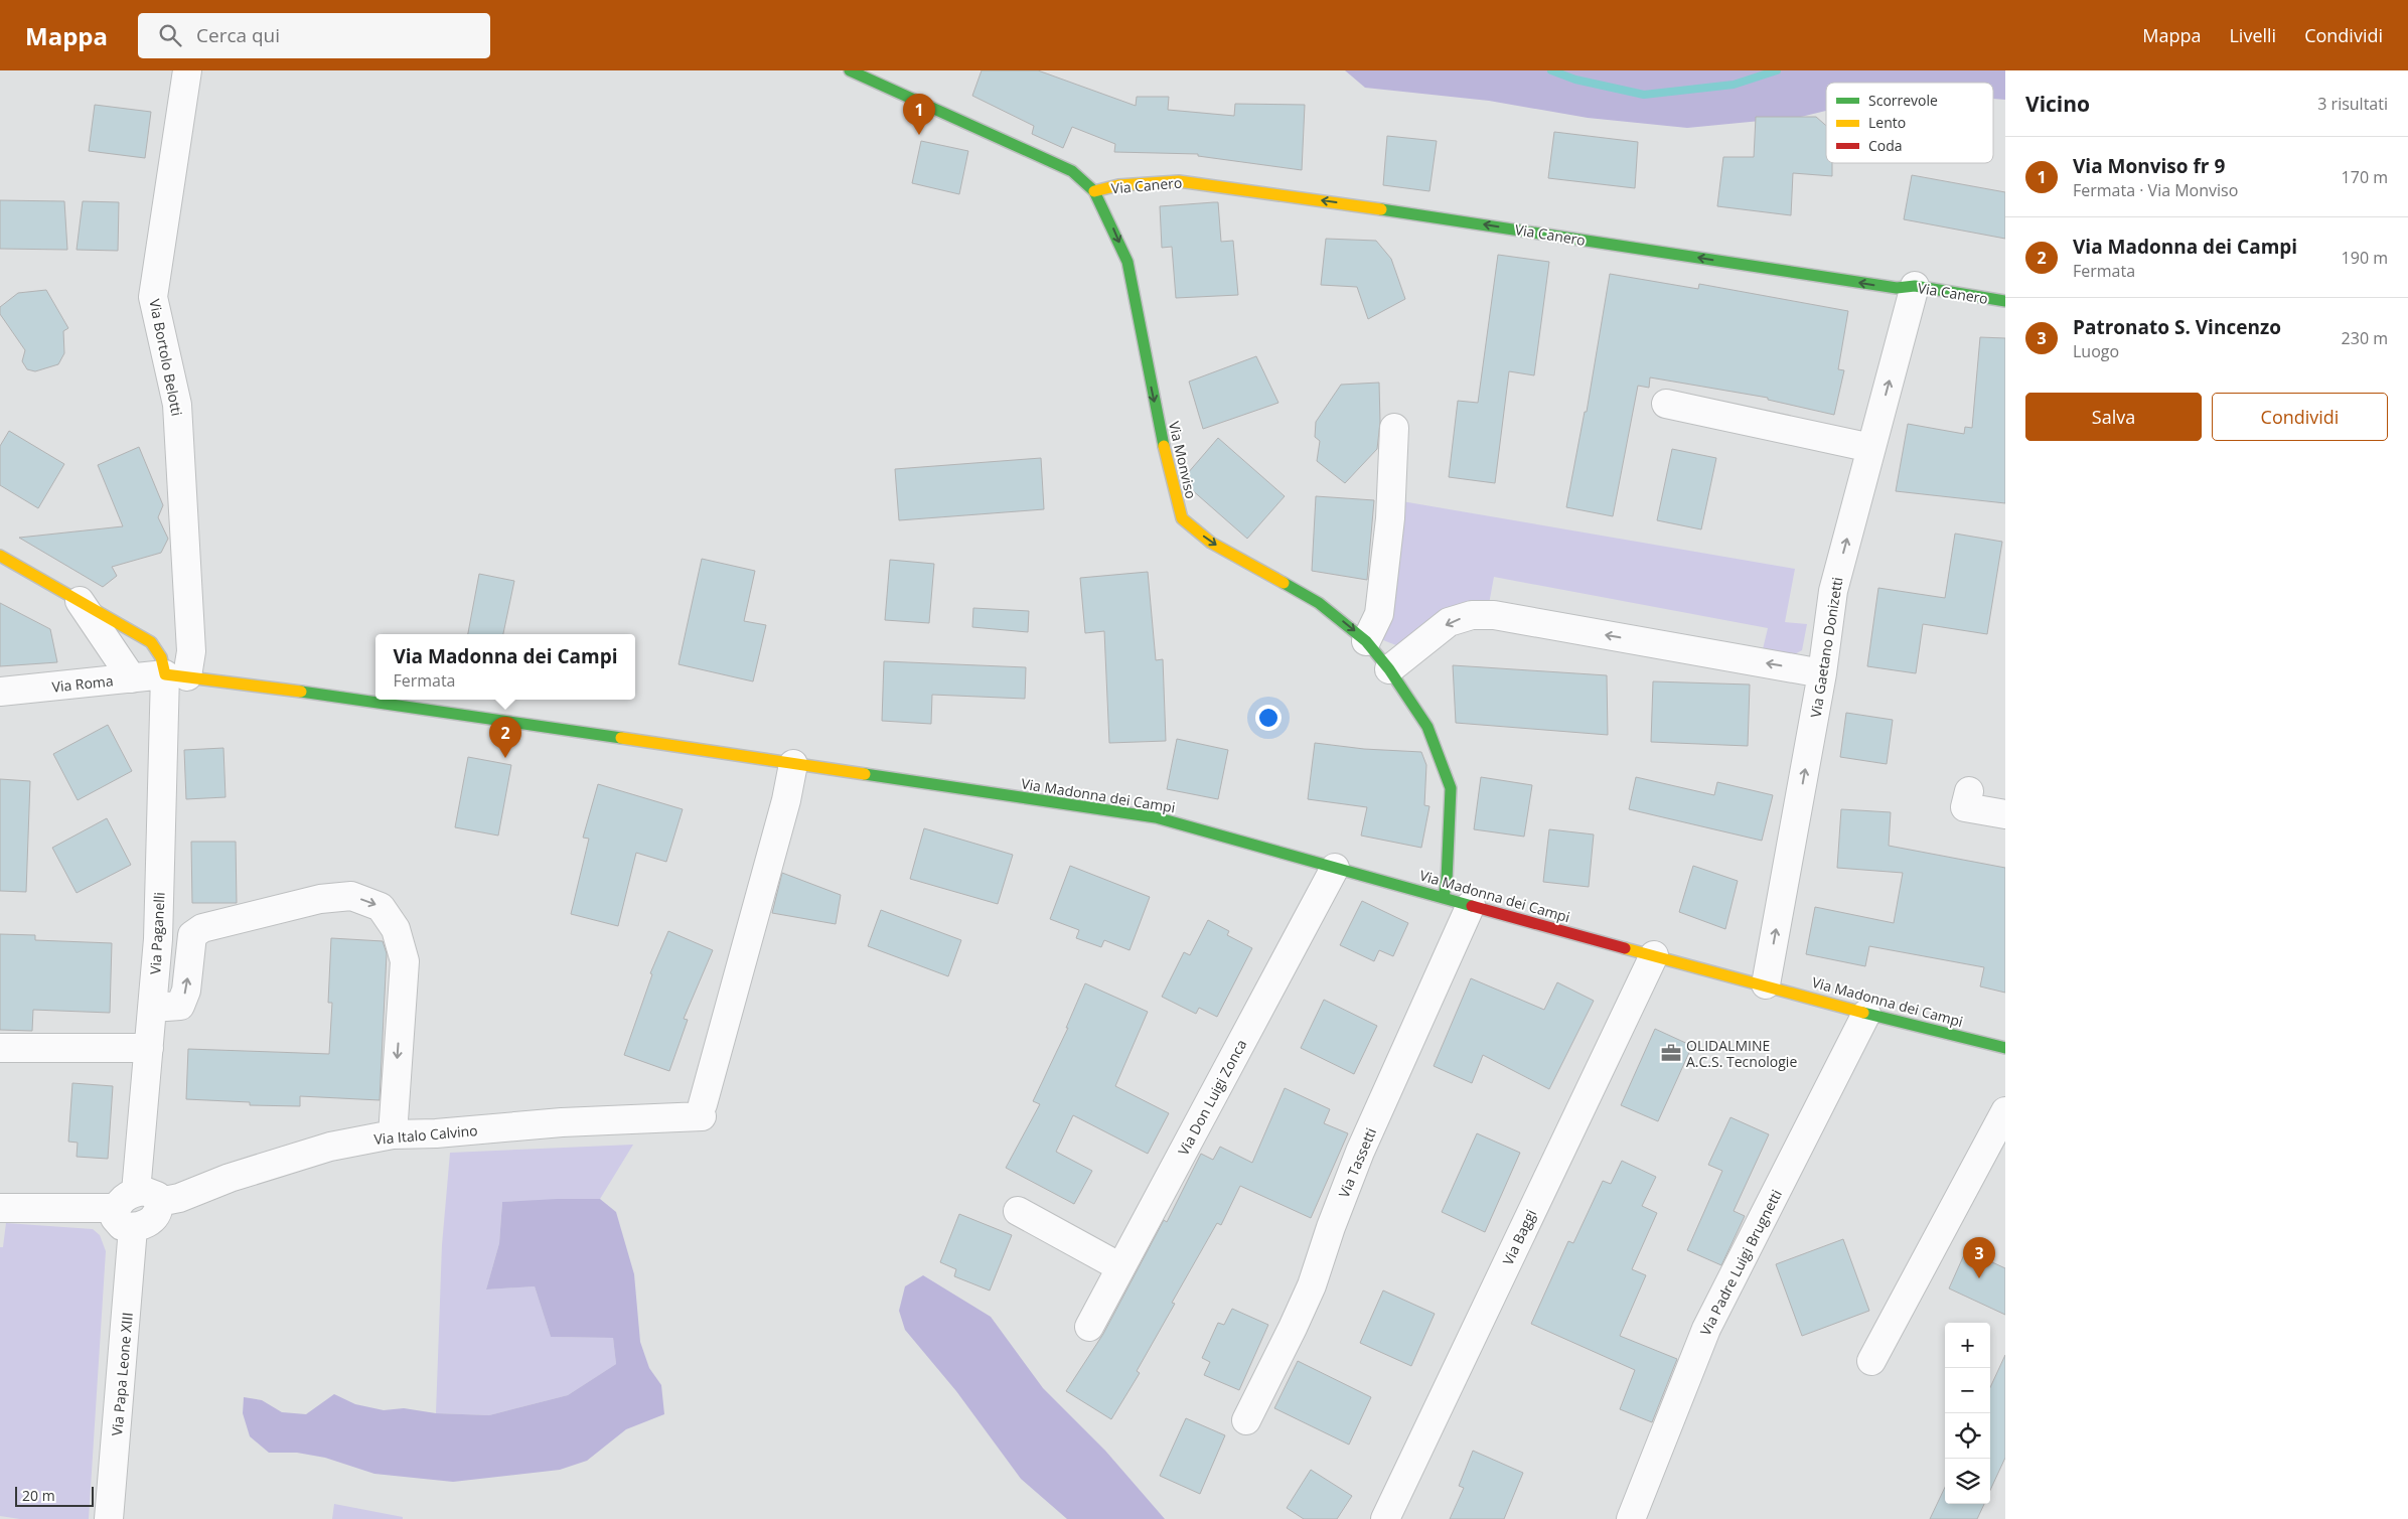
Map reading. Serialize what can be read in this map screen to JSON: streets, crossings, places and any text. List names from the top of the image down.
{
  "streets": {
    "street": [
      "Via Canero",
      "Via Bortolo Belotti",
      "Via Monviso",
      "Via Gaetano Donizetti",
      "Via Roma",
      "Via Madonna dei Campi",
      "Via Paganelli",
      "Via Don Luigi Zonca",
      "Via Italo Calvino",
      "Via Tassetti",
      "Via Baggi",
      "Via Padre Luigi Brugnetti",
      "Via Papa Leone XIII"
    ]
  },
  "crossings": [
    ["Via Canero", "Via Monviso"],
    ["Via Canero", "Via Gaetano Donizetti"],
    ["Via Bortolo Belotti", "Via Roma"],
    ["Via Bortolo Belotti", "Via Madonna dei Campi"],
    ["Via Bortolo Belotti", "Via Paganelli"],
    ["Via Monviso", "Via Madonna dei Campi"],
    ["Via Gaetano Donizetti", "Via Madonna dei Campi"],
    ["Via Roma", "Via Madonna dei Campi"],
    ["Via Roma", "Via Paganelli"],
    ["Via Madonna dei Campi", "Via Paganelli"],
    ["Via Madonna dei Campi", "Via Don Luigi Zonca"],
    ["Via Madonna dei Campi", "Via Italo Calvino"],
    ["Via Madonna dei Campi", "Via Tassetti"],
    ["Via Madonna dei Campi", "Via Baggi"],
    ["Via Madonna dei Campi", "Via Padre Luigi Brugnetti"],
    ["Via Paganelli", "Via Italo Calvino"],
    ["Via Paganelli", "Via Papa Leone XIII"],
    ["Via Italo Calvino", "Via Papa Leone XIII"]
  ],
  "one_way": ["Via Canero", "Via Monviso", "Via Gaetano Donizetti"],
  "places": {
    "office": ["OLIDALMINE A.C.S. Tecnologie"]
  },
  "legend": ["Scorrevole", "Lento", "Coda"],
  "scale_bar": "20 m",
  "page": {
    "header": "Mappa",
    "search": "Cerca qui",
    "nav": ["Mappa", "Livelli", "Condividi"],
    "heading": ["Vicino", "3 risultati"],
    "pins": ["1", "2", "3"],
    "list": [
      {
        "mark": "1",
        "name": "Via Monviso fr 9",
        "note": "Fermata · Via Monviso",
        "value": "170 m"
      },
      {
        "mark": "2",
        "name": "Via Madonna dei Campi",
        "note": "Fermata",
        "value": "190 m"
      },
      {
        "mark": "3",
        "name": "Patronato S. Vincenzo",
        "note": "Luogo",
        "value": "230 m"
      }
    ],
    "buttons": ["Salva", "Condividi"],
    "popup": ["Via Madonna dei Campi", "Fermata"],
    "map_buttons": ["+", "−"],
    "scale": "20 m"
  }
}
